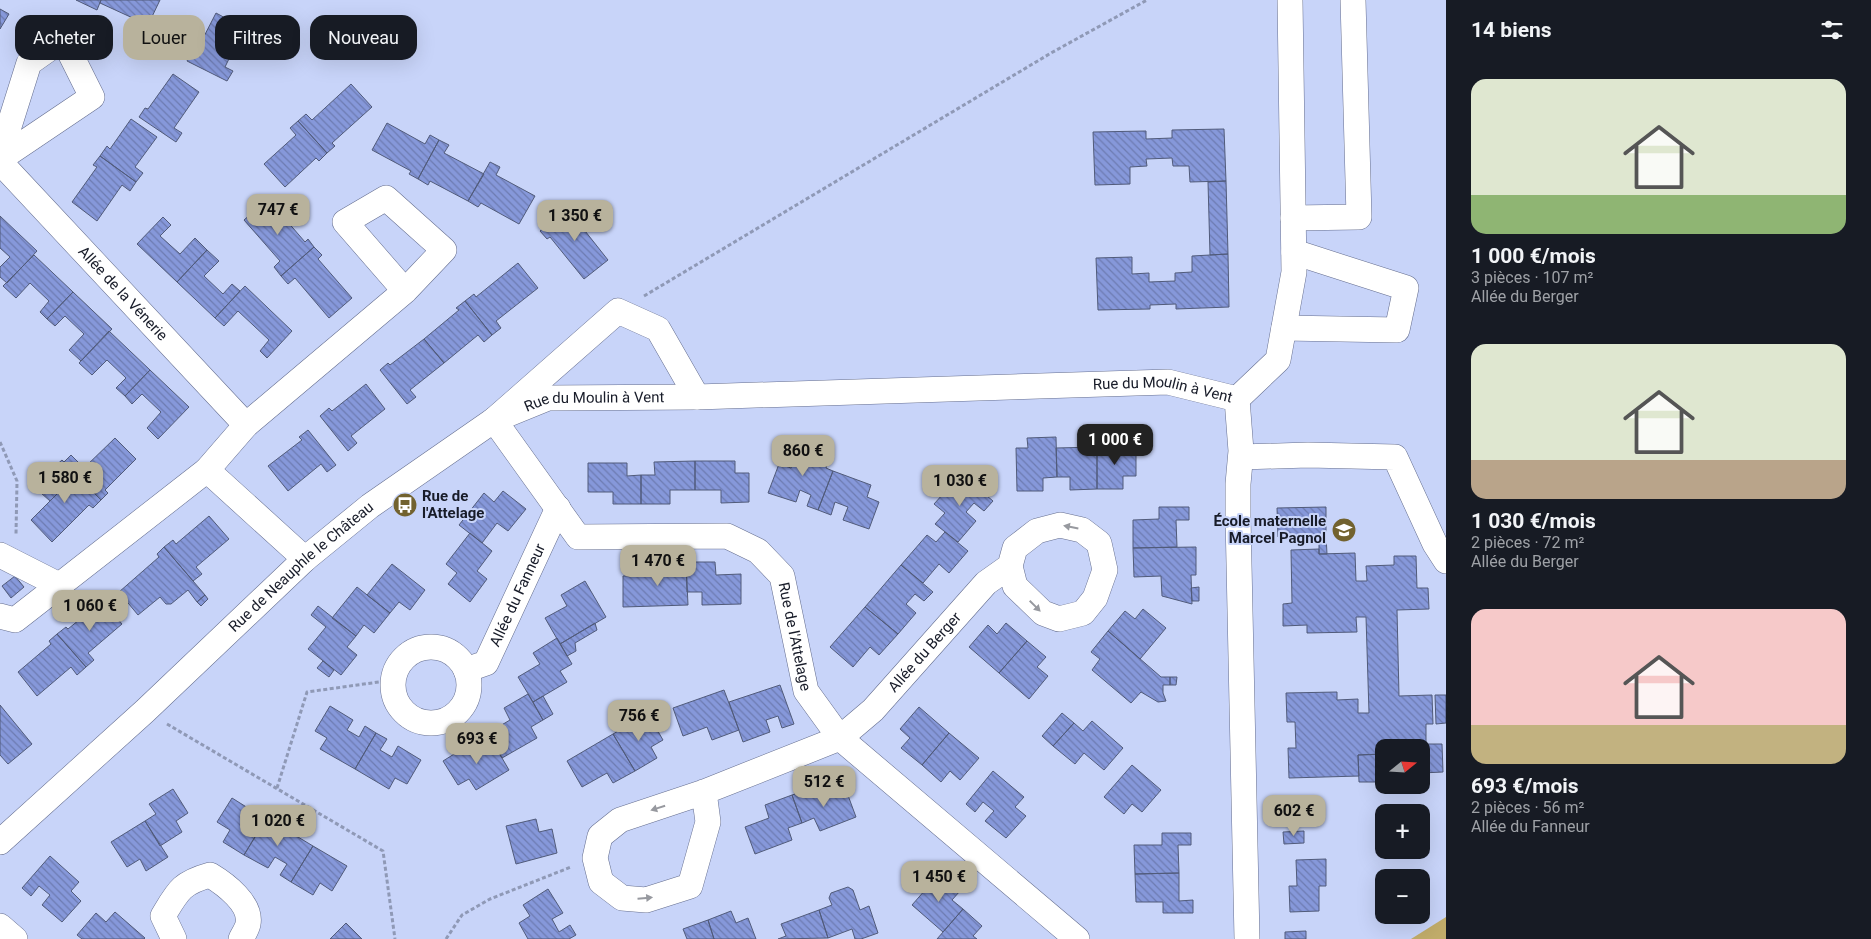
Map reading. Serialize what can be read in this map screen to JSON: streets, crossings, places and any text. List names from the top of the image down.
{
  "streets": {
    "street": [
      "Allée de la Vénerie",
      "Rue du Moulin à Vent",
      "Rue de Neauphle le Château",
      "Allée du Fanneur",
      "Rue de l'Attelage",
      "Allée du Berger"
    ]
  },
  "crossings": [
    ["Rue du Moulin à Vent", "Rue de Neauphle le Château"],
    ["Rue du Moulin à Vent", "Rue de l'Attelage"],
    ["Rue de Neauphle le Château", "Rue de l'Attelage"],
    ["Allée du Fanneur", "Rue de l'Attelage"],
    ["Rue de l'Attelage", "Allée du Berger"]
  ],
  "places": {
    "bus stop": ["Rue de l'Attelage"],
    "school or university": ["École maternelle Marcel Pagnol"]
  },
  "north": "right",
  "page": {
    "heading": "14 biens",
    "chip": [
      "Acheter",
      "Louer",
      "Filtres",
      "Nouveau"
    ],
    "list": [
      {
        "name": "1 000 €/mois",
        "note": "3 pièces · 107 m² · Allée du Berger"
      },
      {
        "name": "1 030 €/mois",
        "note": "2 pièces · 72 m² · Allée du Berger"
      },
      {
        "name": "693 €/mois",
        "note": "2 pièces · 56 m² · Allée du Fanneur"
      }
    ],
    "price": [
      "747 €",
      "1 350 €",
      "1 000 €",
      "860 €",
      "1 580 €",
      "1 030 €",
      "1 470 €",
      "1 060 €",
      "756 €",
      "693 €",
      "512 €",
      "602 €",
      "1 020 €",
      "1 450 €"
    ],
    "map_buttons": ["+", "−"]
  }
}
